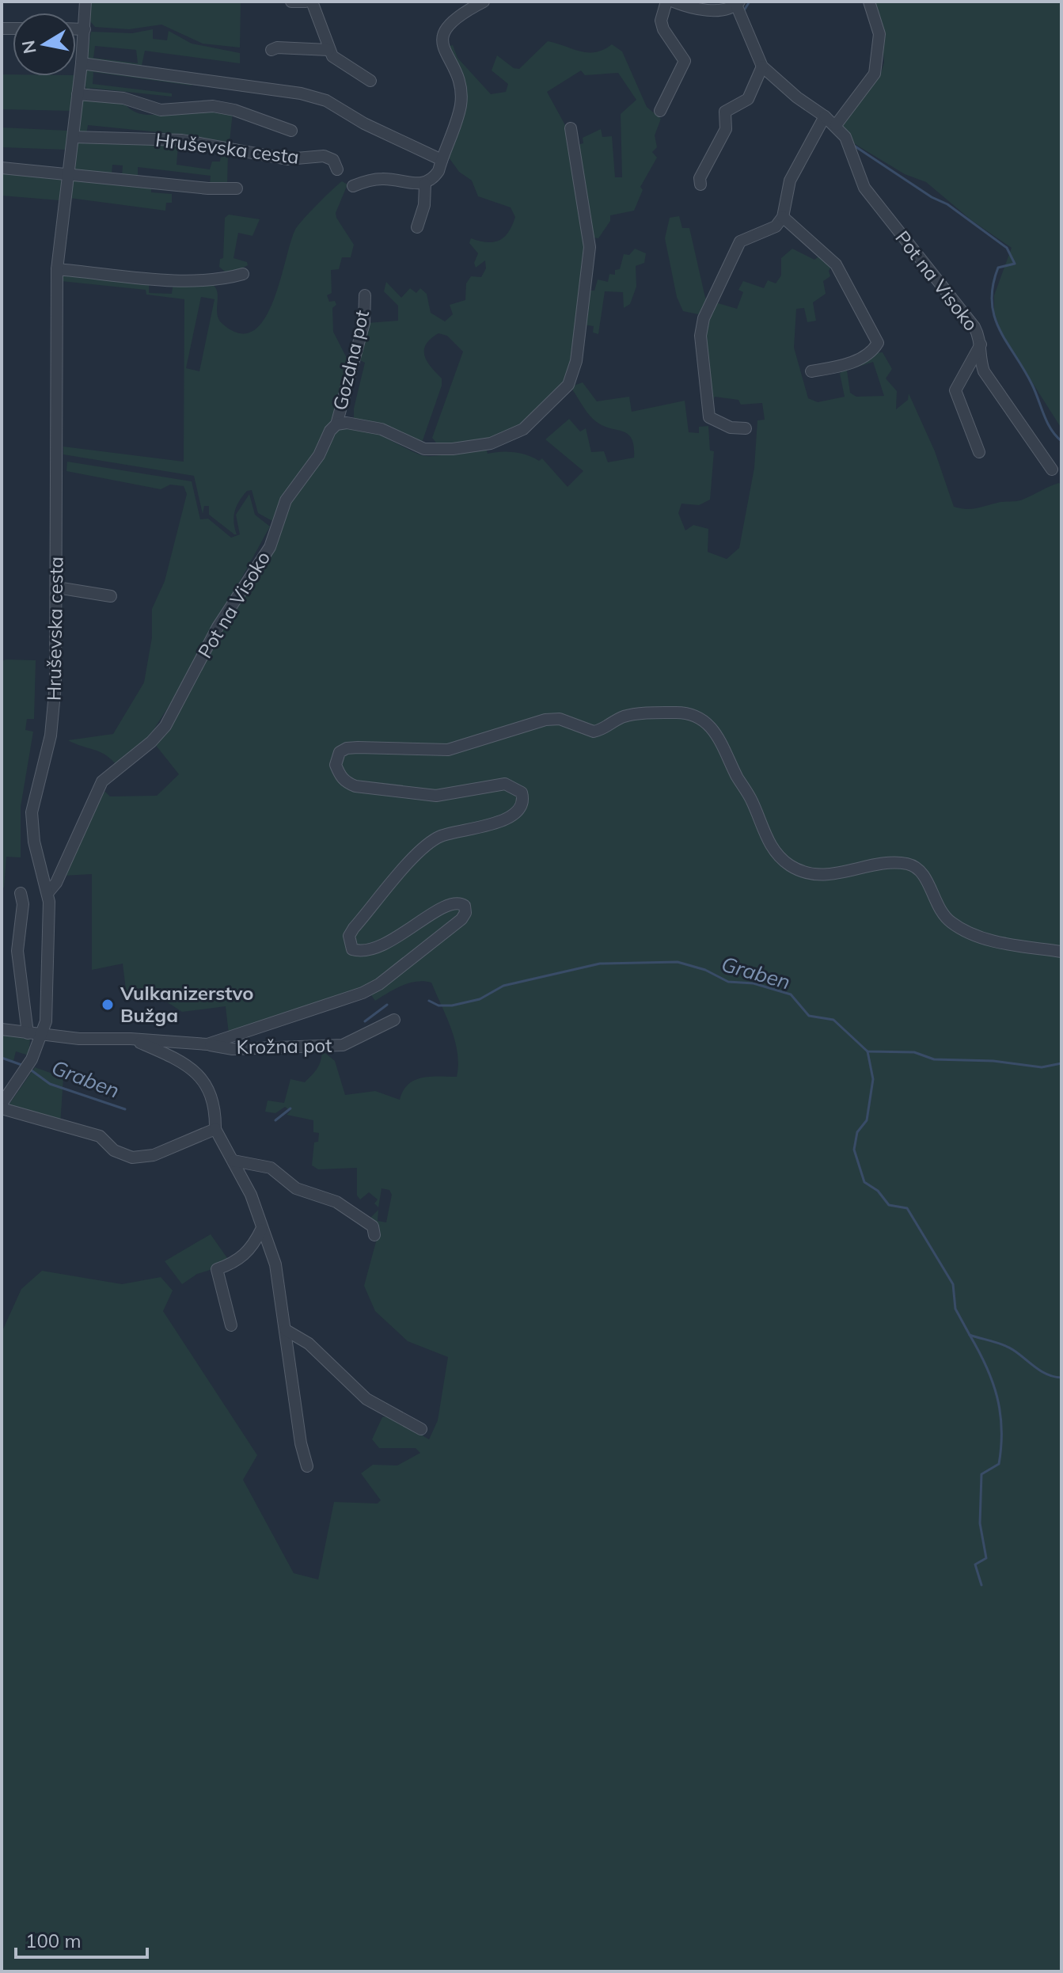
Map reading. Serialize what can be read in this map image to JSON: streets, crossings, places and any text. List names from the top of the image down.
{
  "streets": {
    "street": [
      "Hruševska cesta",
      "Pot na Visoko",
      "Gozdna pot",
      "Krožna pot"
    ]
  },
  "crossings": [
    ["Hruševska cesta", "Pot na Visoko"],
    ["Hruševska cesta", "Krožna pot"],
    ["Pot na Visoko", "Gozdna pot"]
  ],
  "water": ["Graben"],
  "places": ["Vulkanizerstvo Bužga"],
  "scale_bar": "100 m",
  "north": "left"
}
